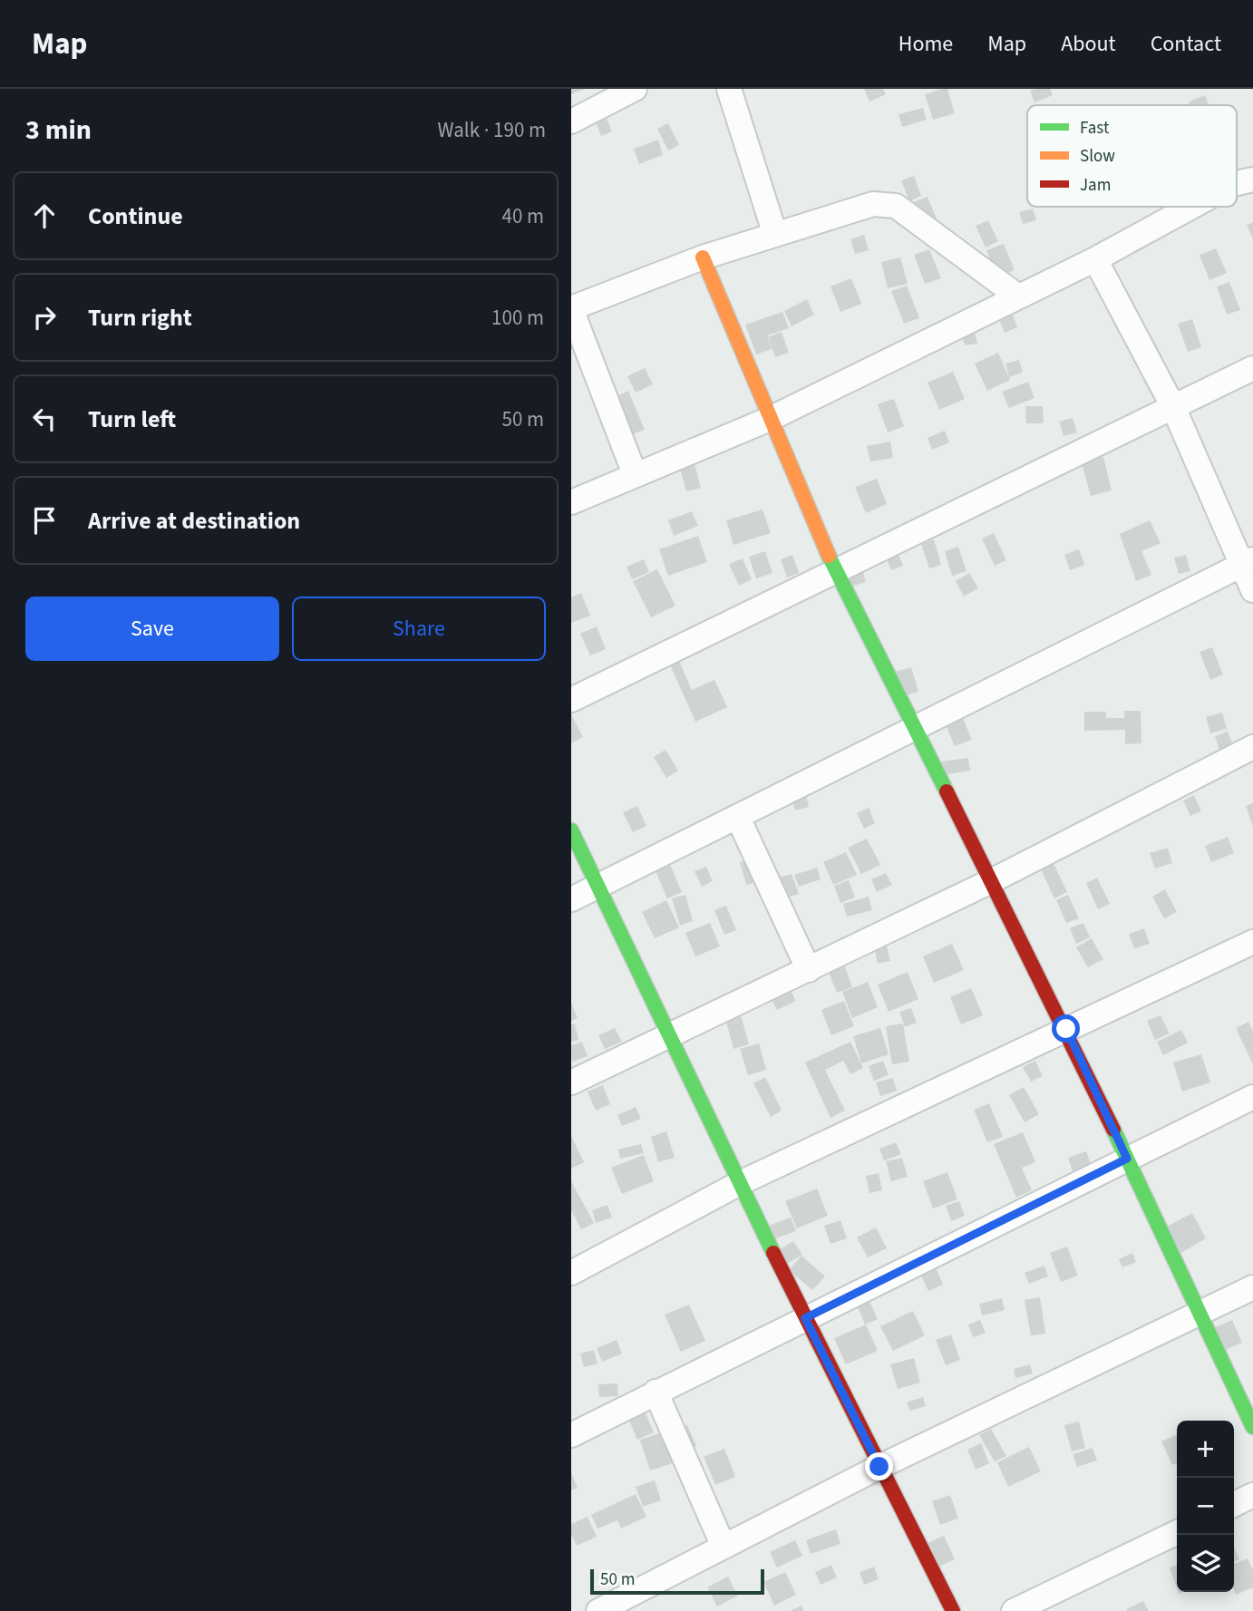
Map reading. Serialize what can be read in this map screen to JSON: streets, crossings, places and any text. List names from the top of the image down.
{
  "legend": ["Fast", "Slow", "Jam"],
  "scale_bar": "50 m",
  "page": {
    "header": "Map",
    "nav": [
      "Home",
      "Map",
      "About",
      "Contact"
    ],
    "heading": ["3 min", "Walk · 190 m"],
    "list": [
      ["Continue", "40 m"],
      ["Turn right", "100 m"],
      ["Turn left", "50 m"],
      "Arrive at destination"
    ],
    "buttons": ["Save", "Share"],
    "map_buttons": ["+", "−"],
    "scale": "50 m"
  }
}
